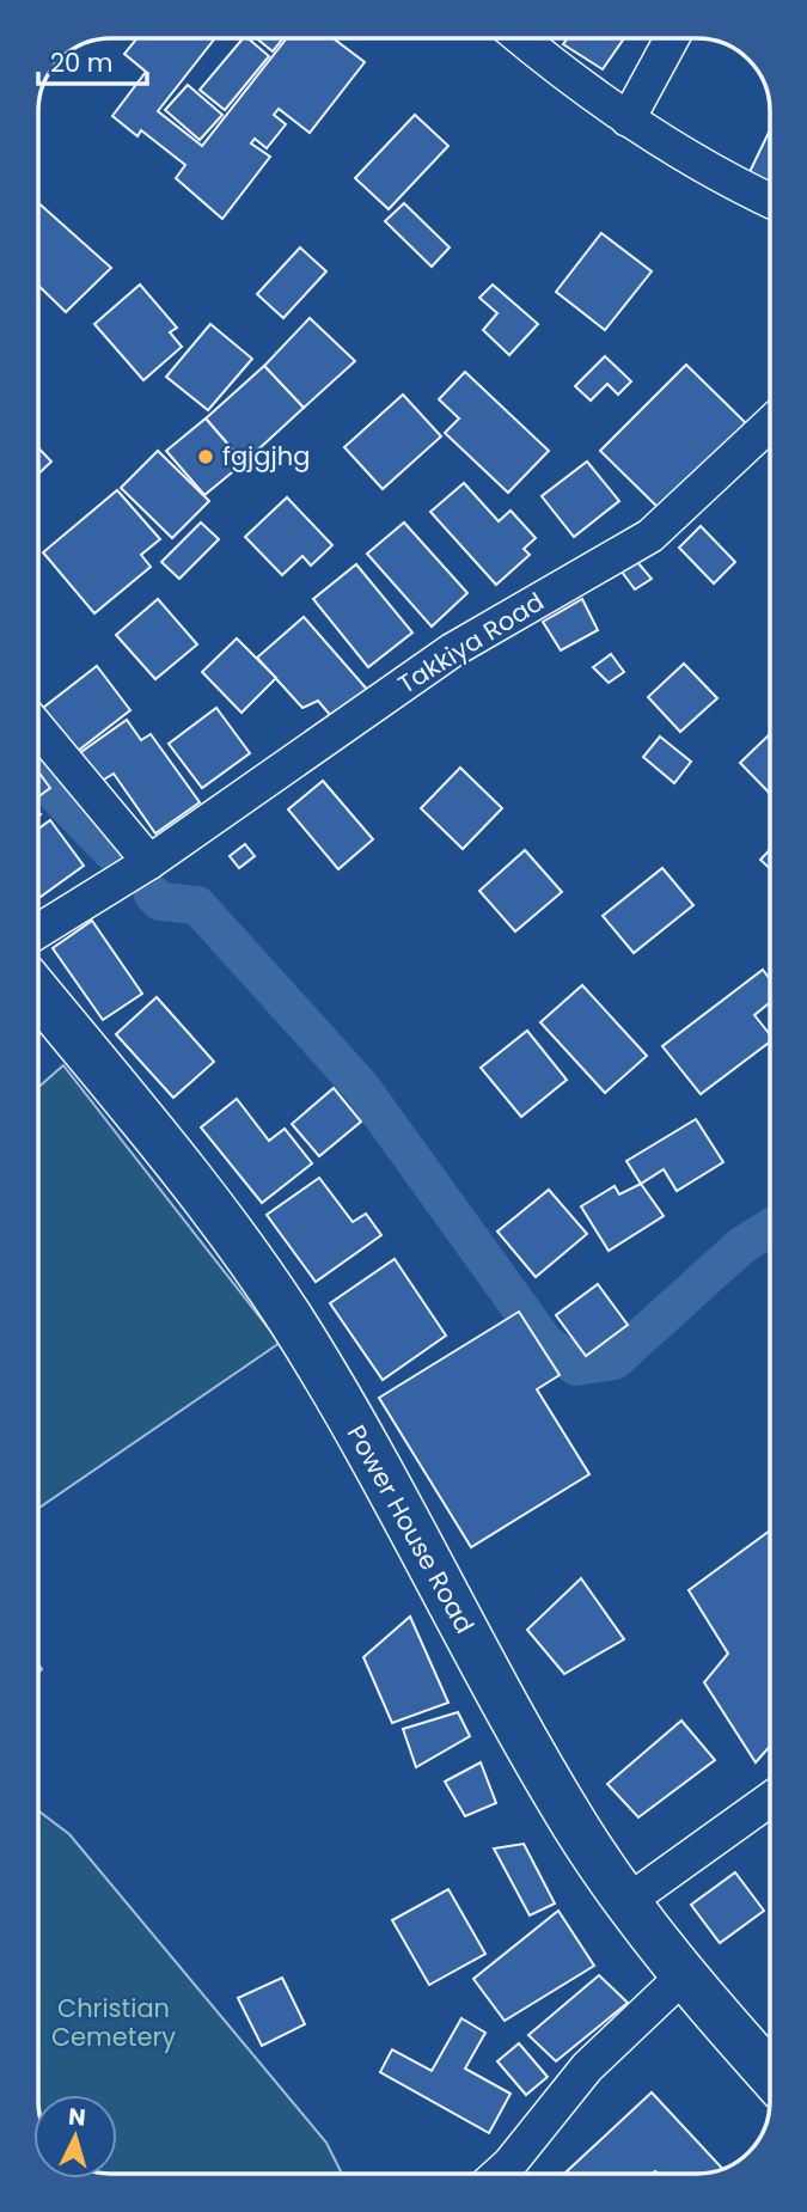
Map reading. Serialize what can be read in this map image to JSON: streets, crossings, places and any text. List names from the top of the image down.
{
  "streets": {
    "main road": ["Power House Road"],
    "street": ["Takkiya Road"]
  },
  "parks": ["Christian Cemetery"],
  "places": ["fgjgjhg"],
  "scale_bar": "20 m",
  "north": "top"
}
